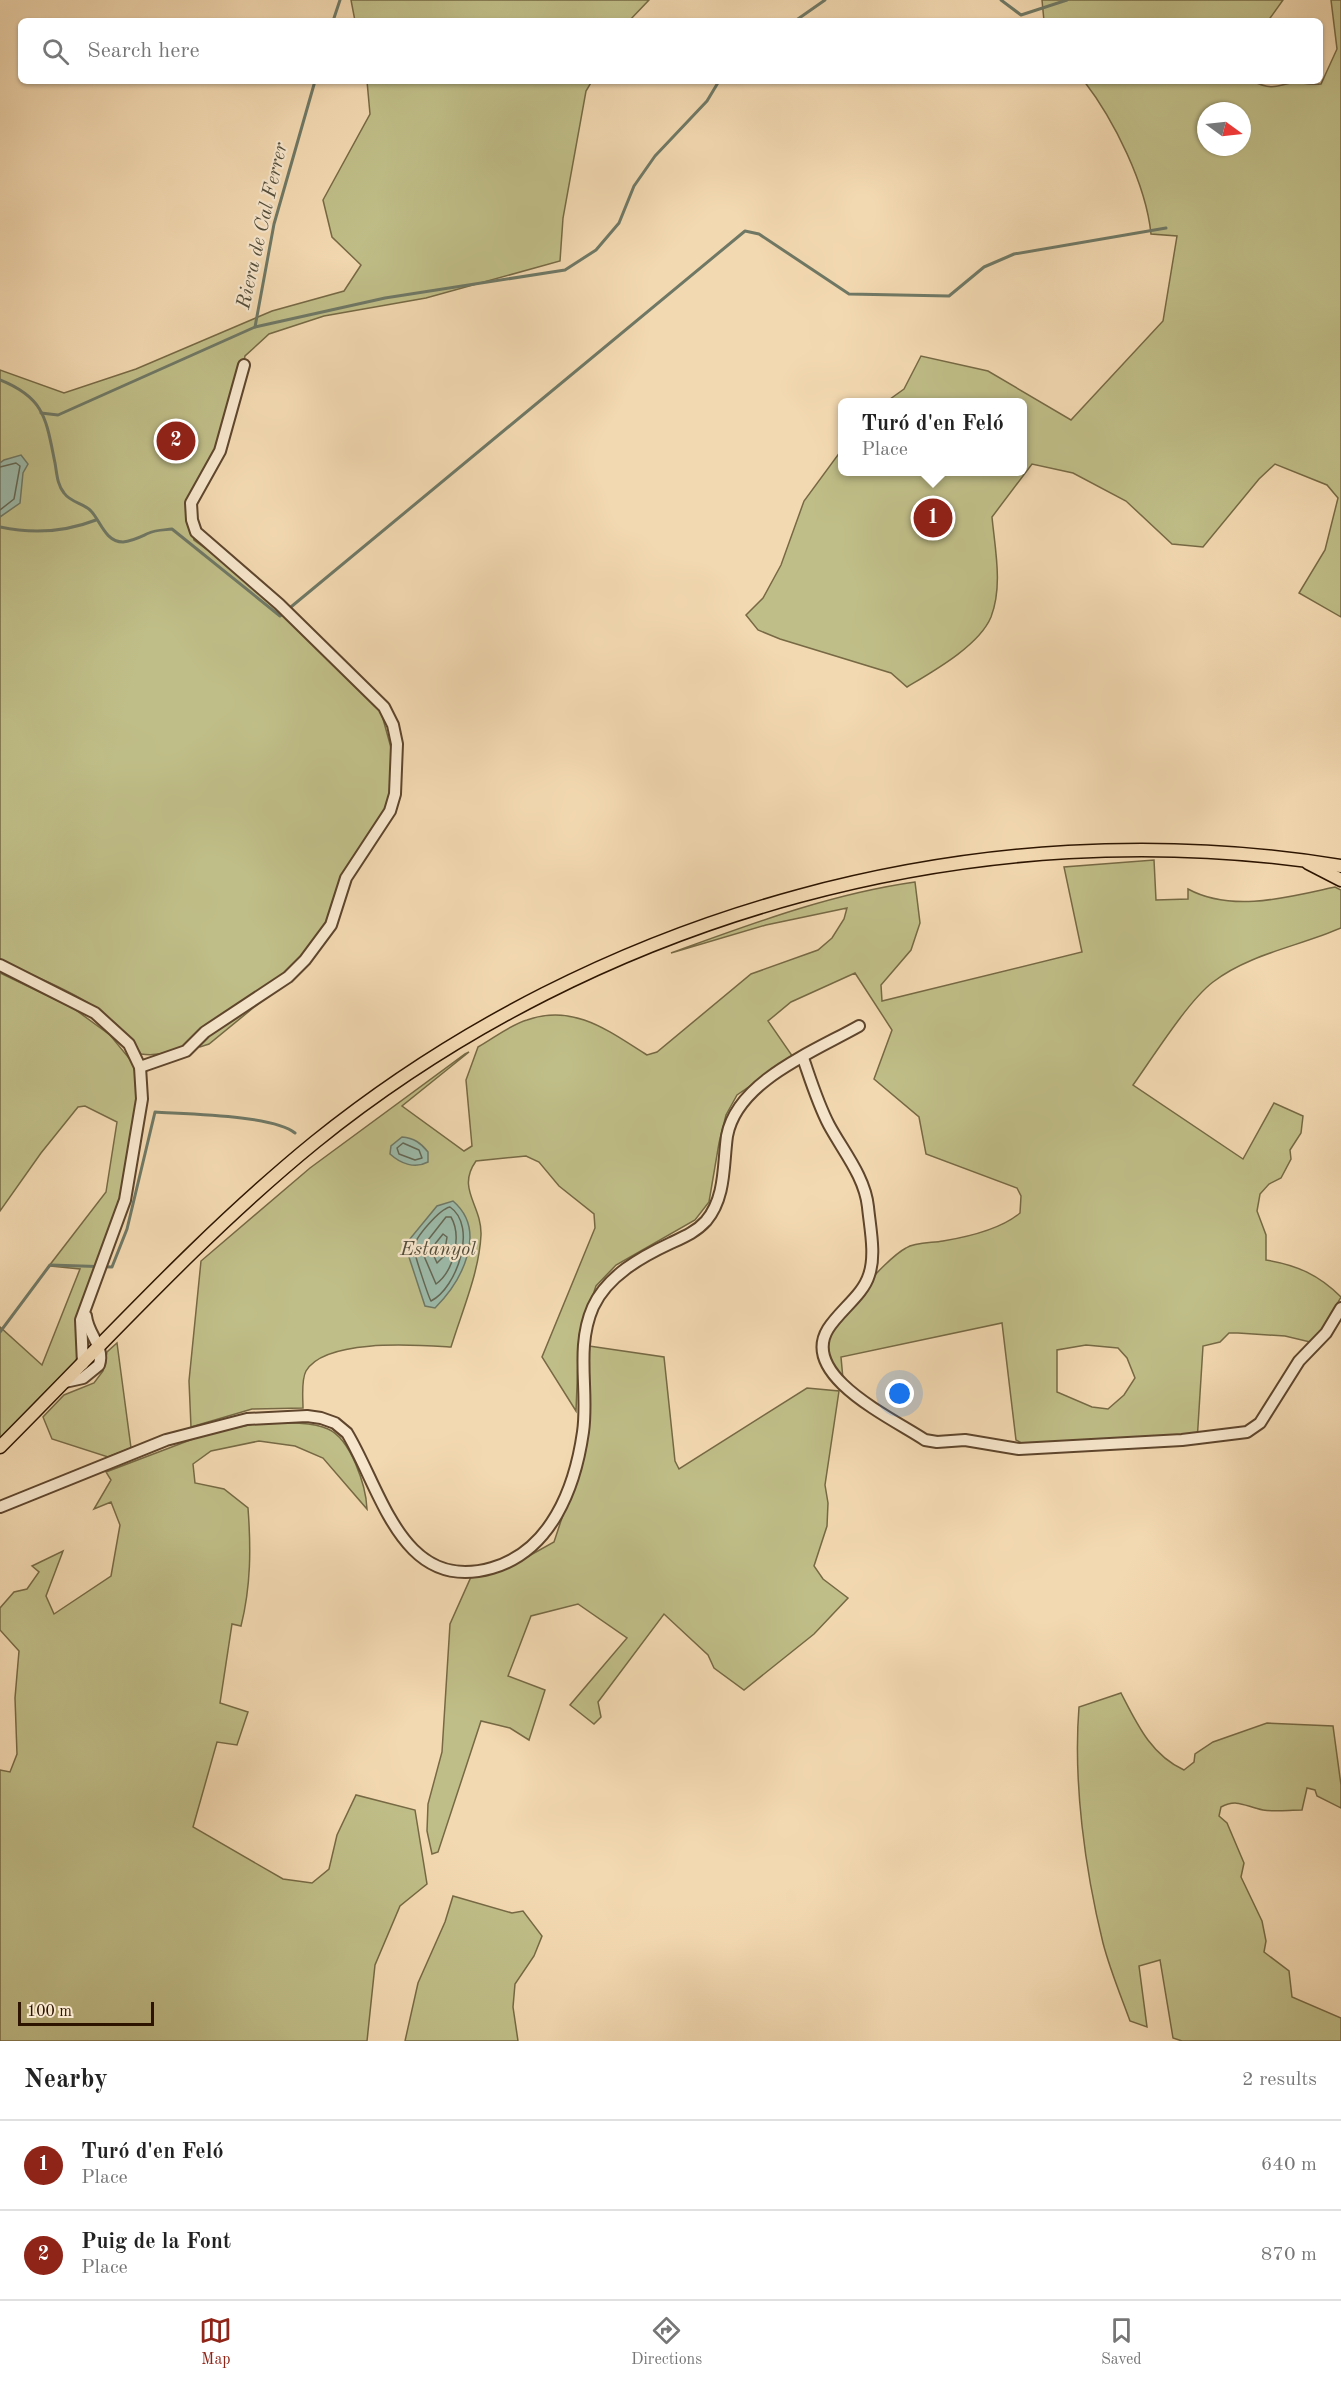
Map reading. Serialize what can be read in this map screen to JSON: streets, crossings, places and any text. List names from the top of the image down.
{
  "water": ["Riera de Cal Ferrer", "Estanyol"],
  "scale_bar": "100 m",
  "north": "right",
  "page": {
    "search": "Search here",
    "popup": ["Turó d'en Feló", "Place"],
    "pins": ["2", "1"],
    "scale": "100 m",
    "heading": ["Nearby", "2 results"],
    "list": [
      {
        "mark": "1",
        "name": "Turó d'en Feló",
        "note": "Place",
        "value": "640 m"
      },
      {
        "mark": "2",
        "name": "Puig de la Font",
        "note": "Place",
        "value": "870 m"
      }
    ],
    "nav": ["Map", "Directions", "Saved"]
  }
}
